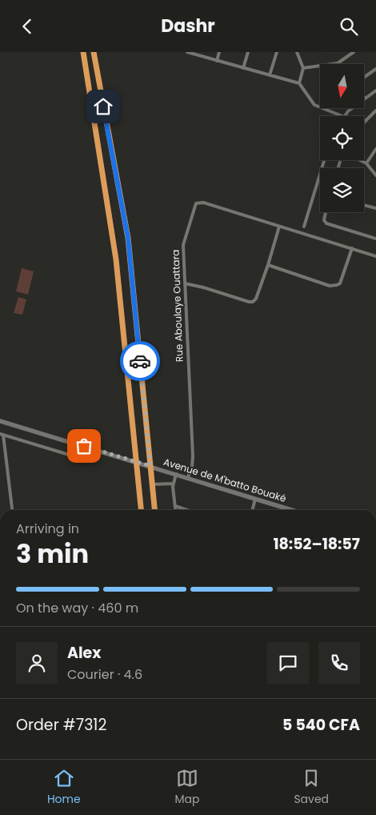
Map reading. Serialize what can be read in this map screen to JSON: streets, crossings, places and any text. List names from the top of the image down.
{
  "streets": {
    "street": ["Rue Aboulaye Ouattara", "Avenue de M'batto Bouaké"]
  },
  "crossings": [
    ["Rue Aboulaye Ouattara", "Avenue de M'batto Bouaké"]
  ],
  "north": "bottom",
  "page": {
    "header": "Dashr",
    "heading": ["3 min", "Arriving in", "18:52–18:57"],
    "panel": [
      "Alex",
      "Courier · 4.6",
      "Order #7312",
      "5 540 CFA"
    ],
    "bar": "On the way · 460 m",
    "tabs": ["Home", "Map", "Saved"]
  }
}
